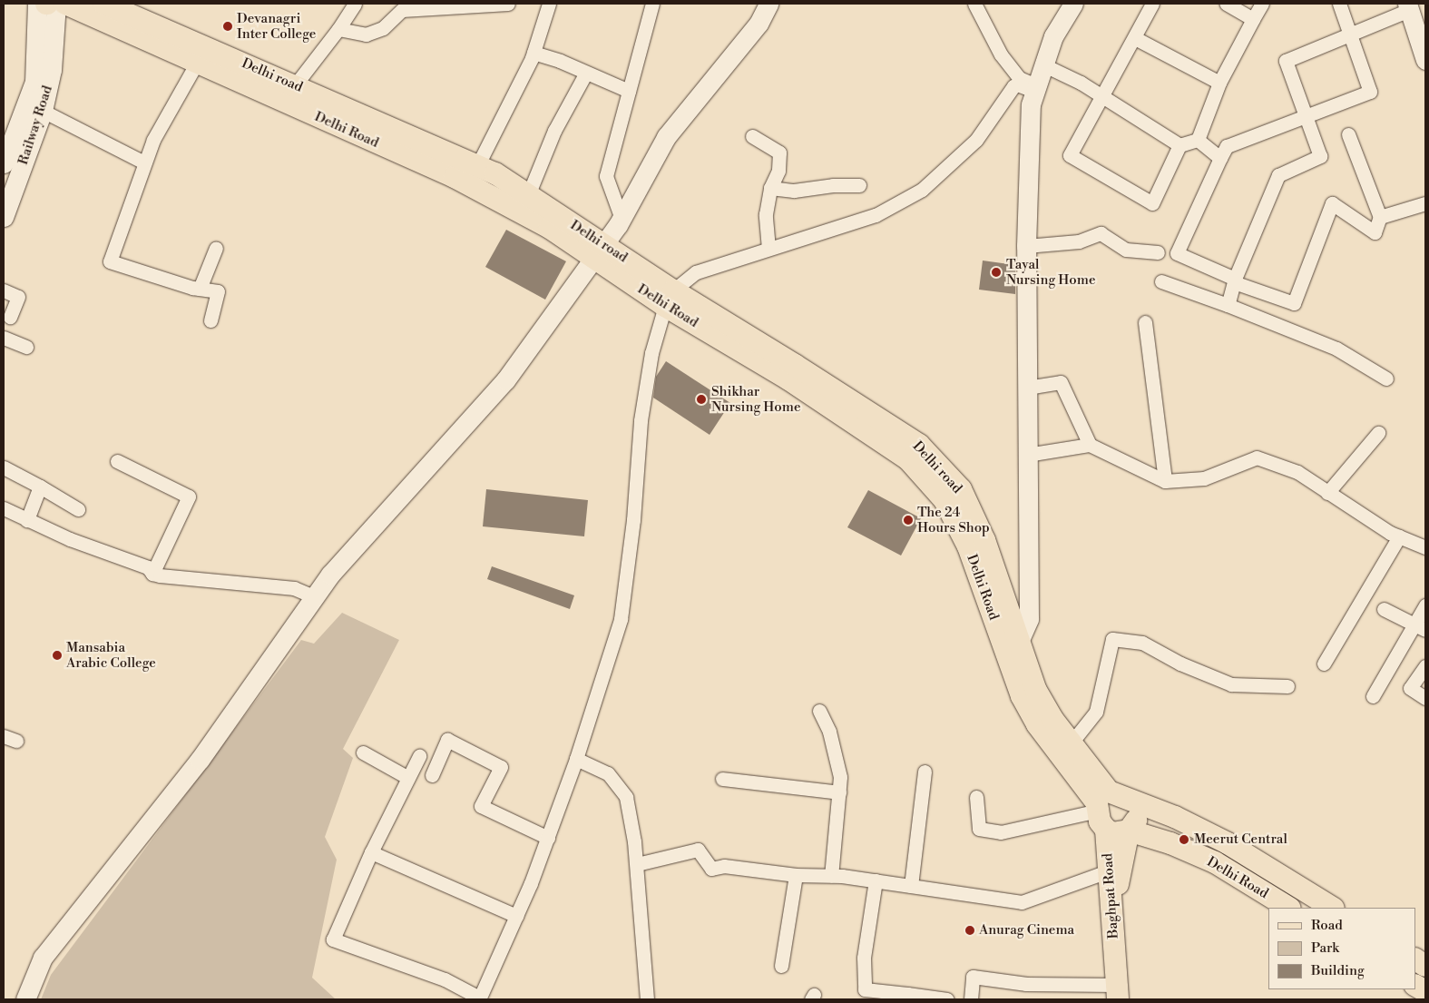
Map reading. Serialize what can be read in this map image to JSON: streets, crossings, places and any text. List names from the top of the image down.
{
  "streets": {
    "main road": ["Delhi road", "Delhi Road", "Baghpat Road"],
    "street": ["Railway Road"]
  },
  "crossings": [
    ["Delhi road", "Delhi Road"],
    ["Railway Road", "Delhi Road"],
    ["Delhi Road", "Baghpat Road"]
  ],
  "places": [
    "Devanagri Inter College",
    "Tayal Nursing Home",
    "Shikhar Nursing Home",
    "The 24 Hours Shop",
    "Mansabia Arabic College",
    "Meerut Central",
    "Anurag Cinema"
  ],
  "legend": ["Road", "Park", "Building"]
}
